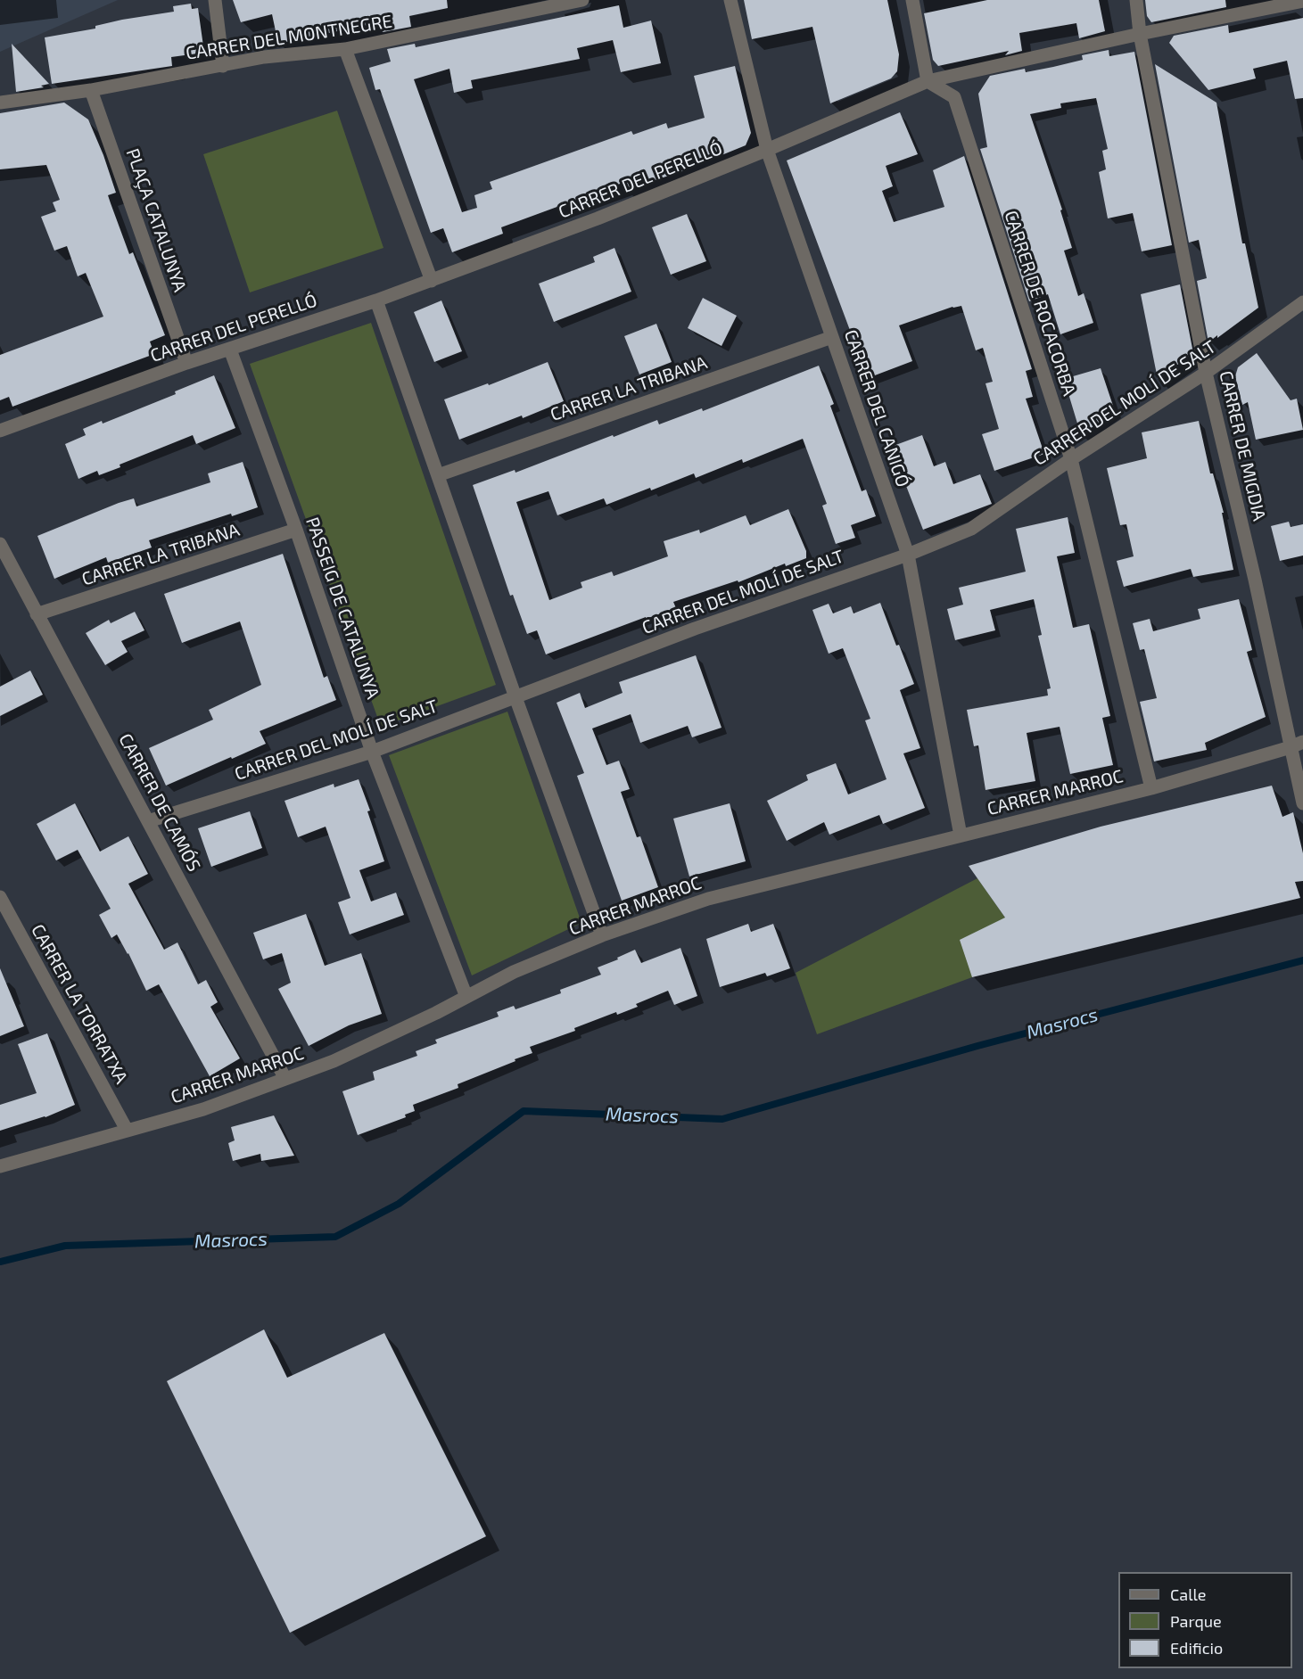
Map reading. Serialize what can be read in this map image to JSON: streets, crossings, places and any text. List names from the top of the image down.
{
  "streets": {
    "street": [
      "CARRER DEL MONTNEGRE",
      "CARRER DEL PERELLÓ",
      "PLAÇA CATALUNYA",
      "CARRER DE ROCACORBA",
      "CARRER LA TRIBANA",
      "CARRER DEL MOLÍ DE SALT",
      "CARRER DEL CANIGÓ",
      "CARRER DE MIGDIA",
      "PASSEIG DE CATALUNYA",
      "CARRER MARROC",
      "CARRER DE CAMÓS",
      "CARRER LA TORRATXA"
    ]
  },
  "crossings": [
    ["CARRER DEL MONTNEGRE", "PLAÇA CATALUNYA"],
    ["CARRER DEL PERELLÓ", "PLAÇA CATALUNYA"],
    ["CARRER DEL PERELLÓ", "CARRER DE ROCACORBA"],
    ["CARRER DEL PERELLÓ", "CARRER DEL CANIGÓ"],
    ["CARRER DEL PERELLÓ", "CARRER DE MIGDIA"],
    ["CARRER DEL PERELLÓ", "PASSEIG DE CATALUNYA"],
    ["CARRER DE ROCACORBA", "CARRER DEL MOLÍ DE SALT"],
    ["CARRER DE ROCACORBA", "CARRER MARROC"],
    ["CARRER LA TRIBANA", "CARRER DEL CANIGÓ"],
    ["CARRER LA TRIBANA", "PASSEIG DE CATALUNYA"],
    ["CARRER LA TRIBANA", "CARRER DE CAMÓS"],
    ["CARRER DEL MOLÍ DE SALT", "CARRER DEL CANIGÓ"],
    ["CARRER DEL MOLÍ DE SALT", "CARRER DE MIGDIA"],
    ["CARRER DEL MOLÍ DE SALT", "PASSEIG DE CATALUNYA"],
    ["CARRER DEL MOLÍ DE SALT", "CARRER DE CAMÓS"],
    ["CARRER DEL CANIGÓ", "CARRER MARROC"],
    ["CARRER DE MIGDIA", "CARRER MARROC"],
    ["PASSEIG DE CATALUNYA", "CARRER MARROC"],
    ["CARRER MARROC", "CARRER DE CAMÓS"],
    ["CARRER MARROC", "CARRER LA TORRATXA"]
  ],
  "water": ["Masrocs"],
  "legend": ["Calle", "Parque", "Edificio"]
}
